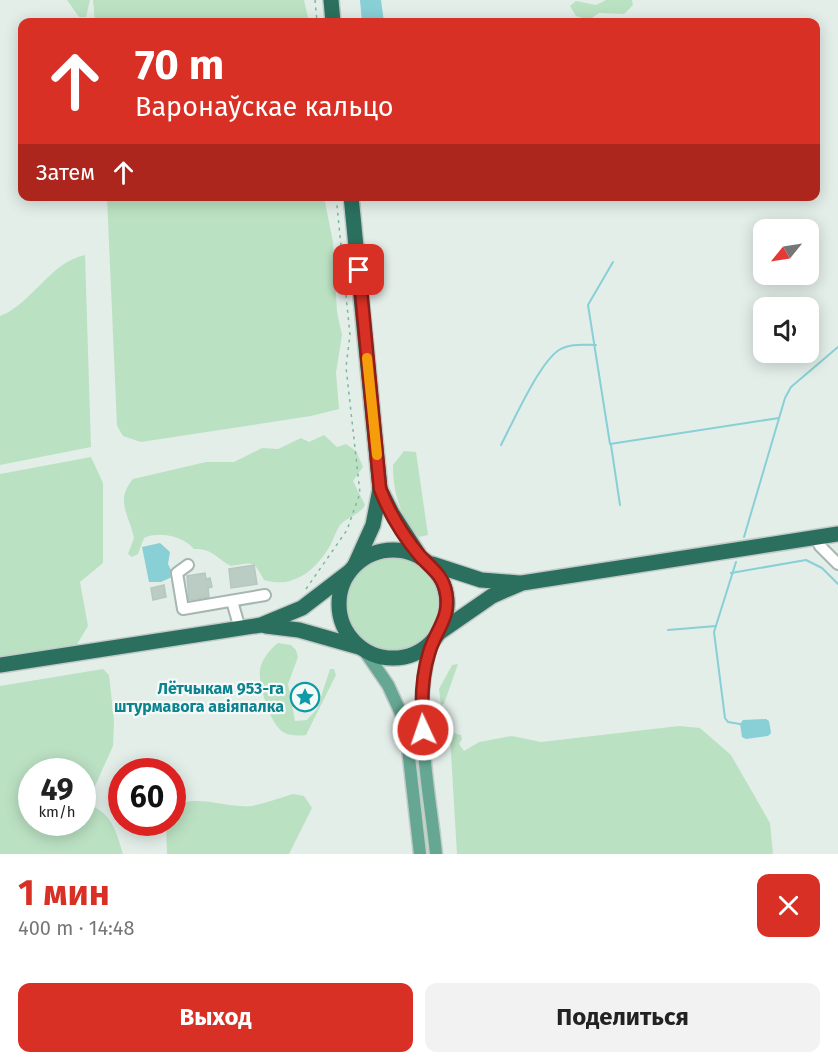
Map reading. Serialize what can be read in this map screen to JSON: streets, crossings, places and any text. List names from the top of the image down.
{
  "places": {
    "place": ["Лётчыкам 953-га штурмавога авіяпалка"]
  },
  "north": "bottom left",
  "page": {
    "turn": ["70 m", "Варонаўскае кальцо"],
    "then": "Затем",
    "speed": "49 km/h",
    "limit": "60",
    "heading": ["1 мин", "400 m · 14:48"],
    "buttons": ["Выход", "Поделиться"]
  }
}
